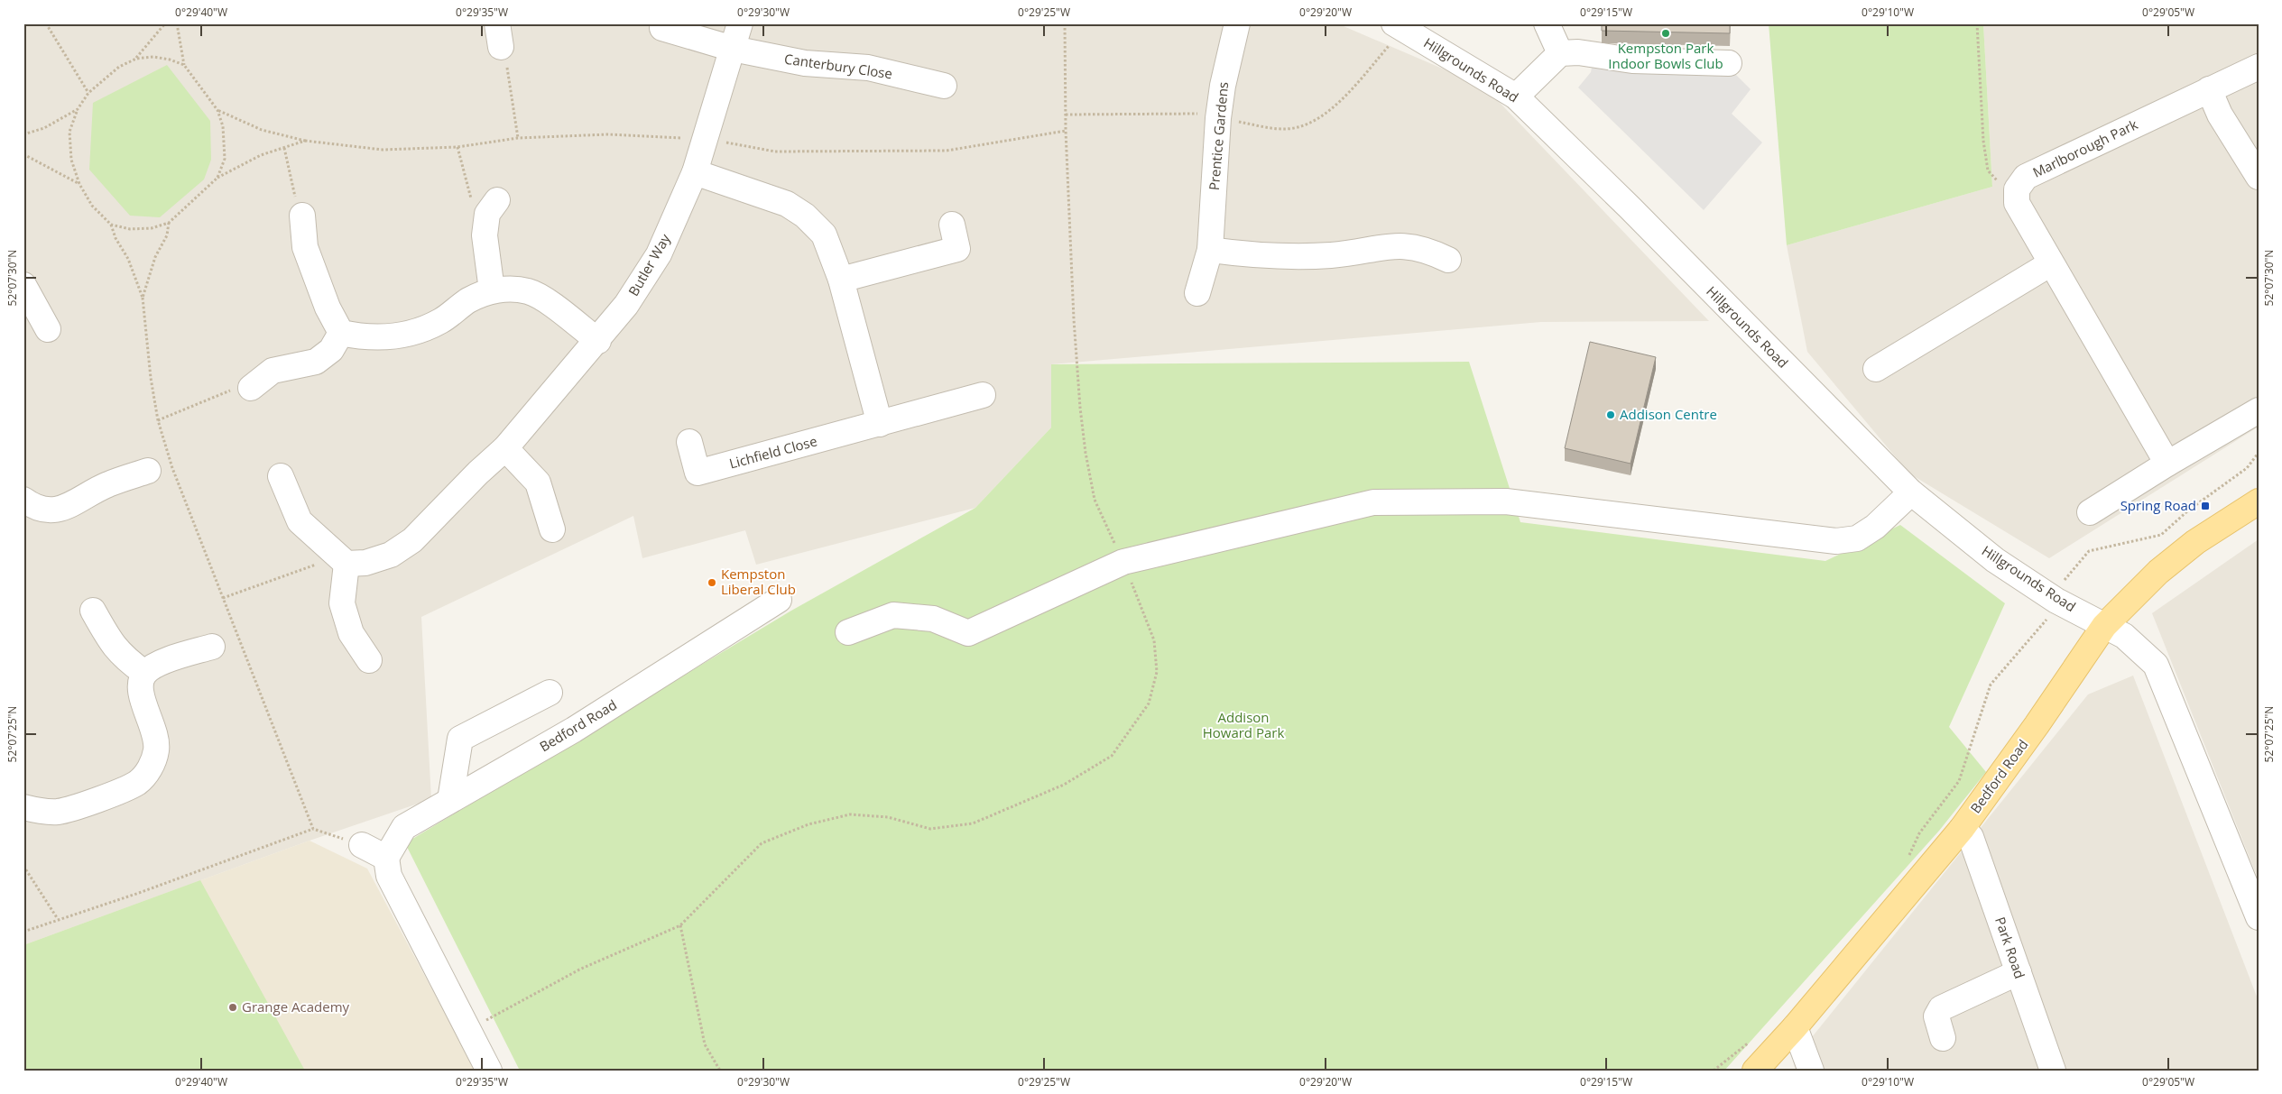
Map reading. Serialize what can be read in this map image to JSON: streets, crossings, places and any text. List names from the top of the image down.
{
  "streets": {
    "main road": ["Bedford Road"],
    "street": [
      "Canterbury Close",
      "Hillgrounds Road",
      "Prentice Gardens",
      "Marlborough Park",
      "Butler Way",
      "Lichfield Close",
      "Park Road"
    ]
  },
  "crossings": [
    ["Canterbury Close", "Butler Way"],
    ["Hillgrounds Road", "Bedford Road"],
    ["Bedford Road", "Park Road"]
  ],
  "parks": ["Addison Howard Park"],
  "places": {
    "other": [
      "Kempston Park Indoor Bowls Club",
      "Addison Centre",
      "Kempston Liberal Club",
      "Grange Academy"
    ],
    "transit": ["Spring Road"]
  },
  "coordinates": [
    "0°29'40\"W",
    "0°29'35\"W",
    "0°29'30\"W",
    "0°29'25\"W",
    "0°29'20\"W",
    "0°29'15\"W",
    "0°29'10\"W",
    "0°29'05\"W",
    "52°07'30\"N",
    "52°07'25\"N"
  ]
}
